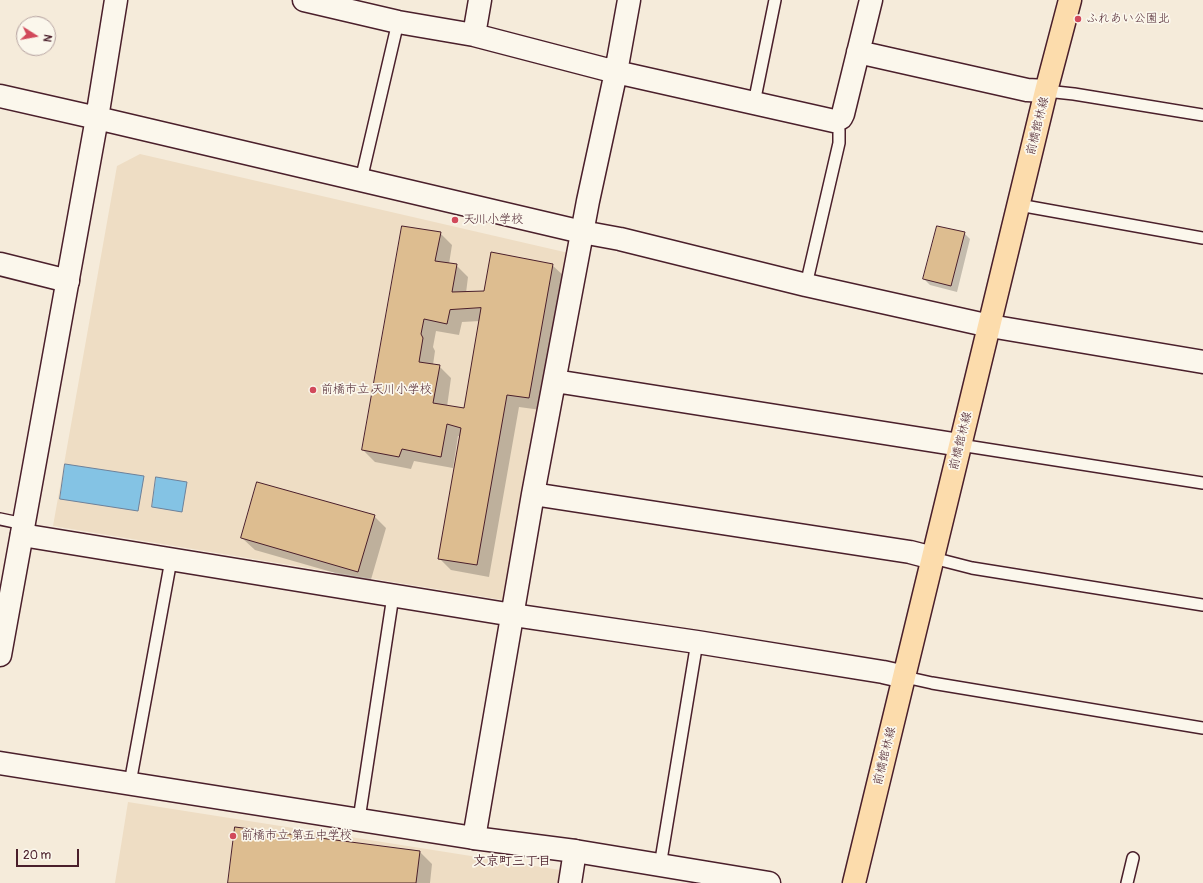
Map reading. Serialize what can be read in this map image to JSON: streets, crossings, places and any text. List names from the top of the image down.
{
  "streets": {
    "main road": ["前橋館林線"]
  },
  "districts": ["文京町三丁目"],
  "places": [
    "ふれあい公園北",
    "天川小学校",
    "前橋市立 天川小学校",
    "前橋市立 第五中学校"
  ],
  "scale_bar": "20 m",
  "north": "right"
}
